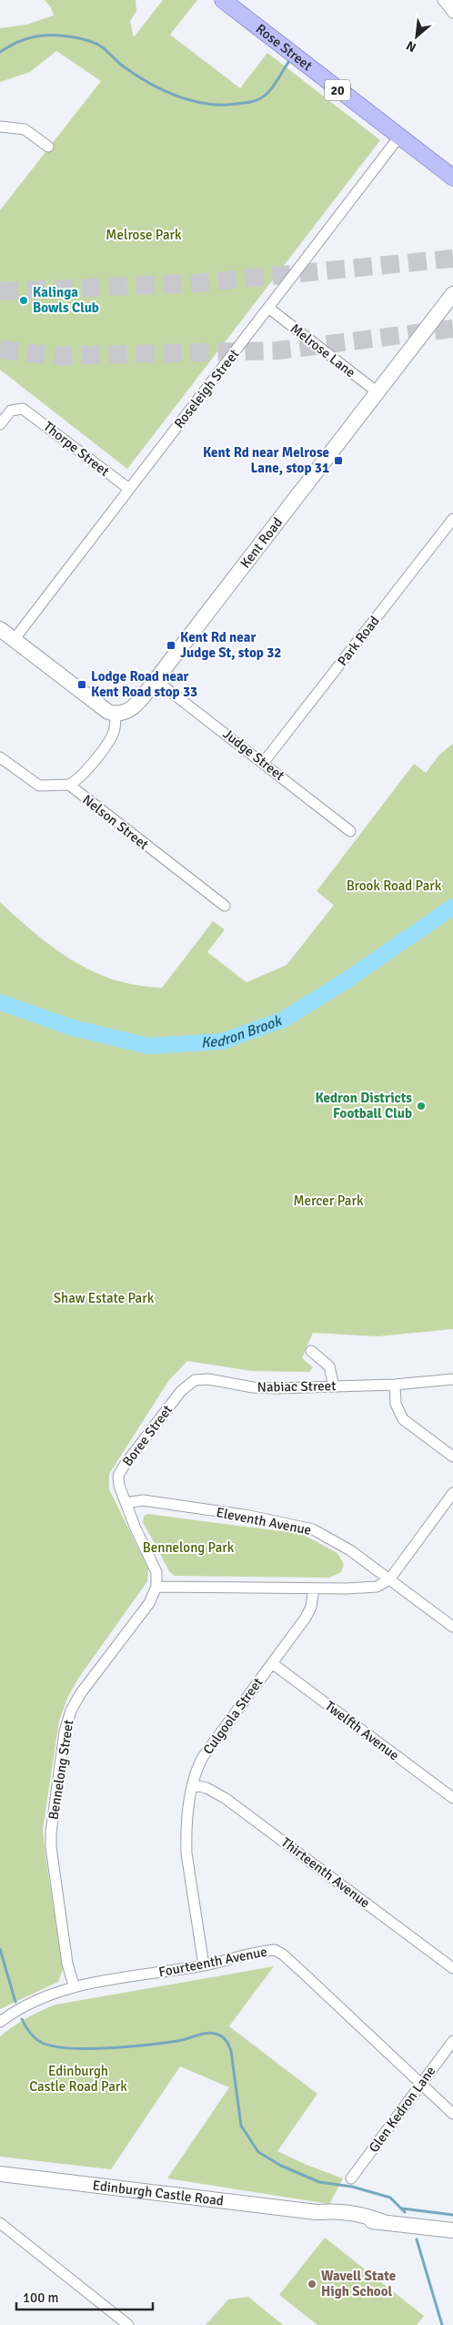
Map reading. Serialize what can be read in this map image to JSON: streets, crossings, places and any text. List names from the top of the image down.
{
  "streets": {
    "main road": ["Rose Street", "20"],
    "street": [
      "Melrose Lane",
      "Roseleigh Street",
      "Thorpe Street",
      "Kent Road",
      "Park Road",
      "Judge Street",
      "Nelson Street",
      "Nabiac Street",
      "Boree Street",
      "Eleventh Avenue",
      "Culgoola Street",
      "Twelfth Avenue",
      "Bennelong Street",
      "Thirteenth Avenue",
      "Fourteenth Avenue",
      "Glen Kedron Lane",
      "Edinburgh Castle Road"
    ]
  },
  "crossings": [
    ["Rose Street", "Roseleigh Street"],
    ["Melrose Lane", "Roseleigh Street"],
    ["Melrose Lane", "Kent Road"],
    ["Roseleigh Street", "Thorpe Street"],
    ["Kent Road", "Judge Street"],
    ["Park Road", "Judge Street"],
    ["Nabiac Street", "Boree Street"],
    ["Boree Street", "Eleventh Avenue"],
    ["Culgoola Street", "Twelfth Avenue"],
    ["Culgoola Street", "Thirteenth Avenue"],
    ["Culgoola Street", "Fourteenth Avenue"],
    ["Bennelong Street", "Fourteenth Avenue"],
    ["Fourteenth Avenue", "Glen Kedron Lane"]
  ],
  "water": ["Kedron Brook"],
  "parks": [
    "Melrose Park",
    "Brook Road Park",
    "Mercer Park",
    "Shaw Estate Park",
    "Bennelong Park",
    "Edinburgh Castle Road Park"
  ],
  "places": {
    "other": ["Kalinga Bowls Club", "Kedron Districts Football Club", "Wavell State High School"],
    "transit": ["Kent Rd near Melrose Lane, stop 31", "Kent Rd near Judge St, stop 32", "Lodge Road near Kent Road stop 33"]
  },
  "scale_bar": "100 m",
  "north": "bottom left"
}
